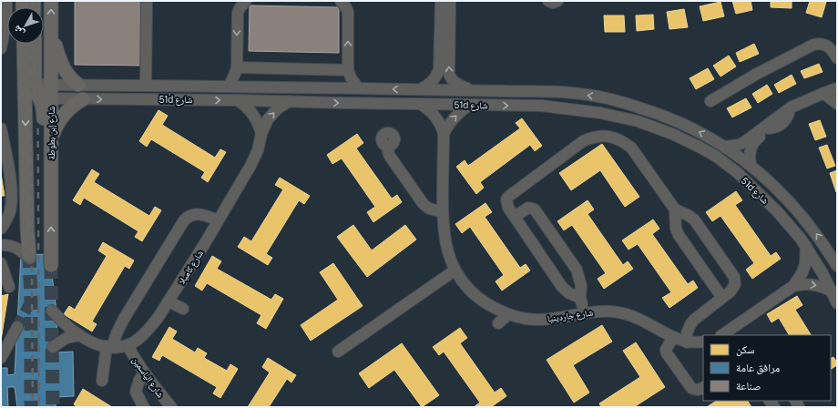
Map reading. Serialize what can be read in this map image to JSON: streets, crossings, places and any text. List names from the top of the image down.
{
  "streets": {
    "main road": ["شارع إبن بطوطة"],
    "street": [
      "51d شارع",
      "شارع كاميلا",
      "شارع جاردينيا",
      "شارع الياسمين"
    ]
  },
  "crossings": [
    ["51d شارع", "شارع إبن بطوطة"],
    ["51d شارع", "شارع كاميلا"],
    ["51d شارع", "شارع جاردينيا"],
    ["شارع كاميلا", "شارع الياسمين"]
  ],
  "legend": ["سكن", "مرافق عامة", "صناعة"],
  "north": "bottom left"
}
